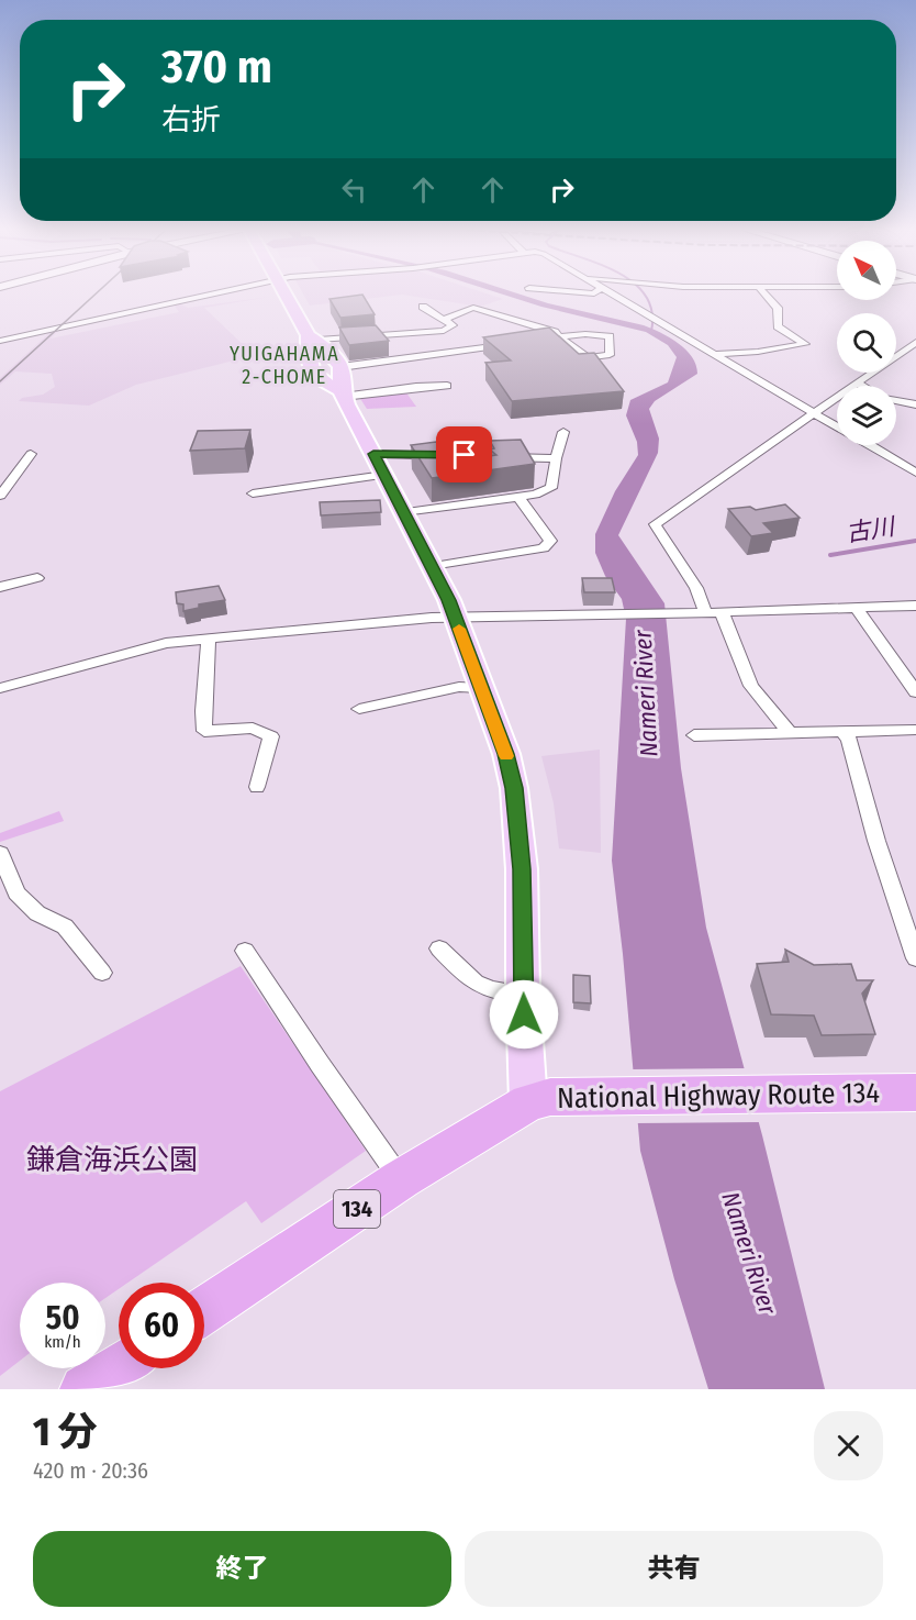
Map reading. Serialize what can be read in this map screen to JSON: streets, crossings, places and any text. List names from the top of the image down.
{
  "streets": {
    "highway": ["National Highway Route 134", "134"]
  },
  "districts": ["YUIGAHAMA 2-CHOME"],
  "water": ["古川", "Nameri River"],
  "parks": ["鎌倉海浜公園"],
  "north": "top left",
  "page": {
    "turn": ["370 m", "右折"],
    "speed": "50 km/h",
    "limit": "60",
    "heading": ["1 分", "420 m · 20:36"],
    "buttons": ["終了", "共有"]
  }
}
